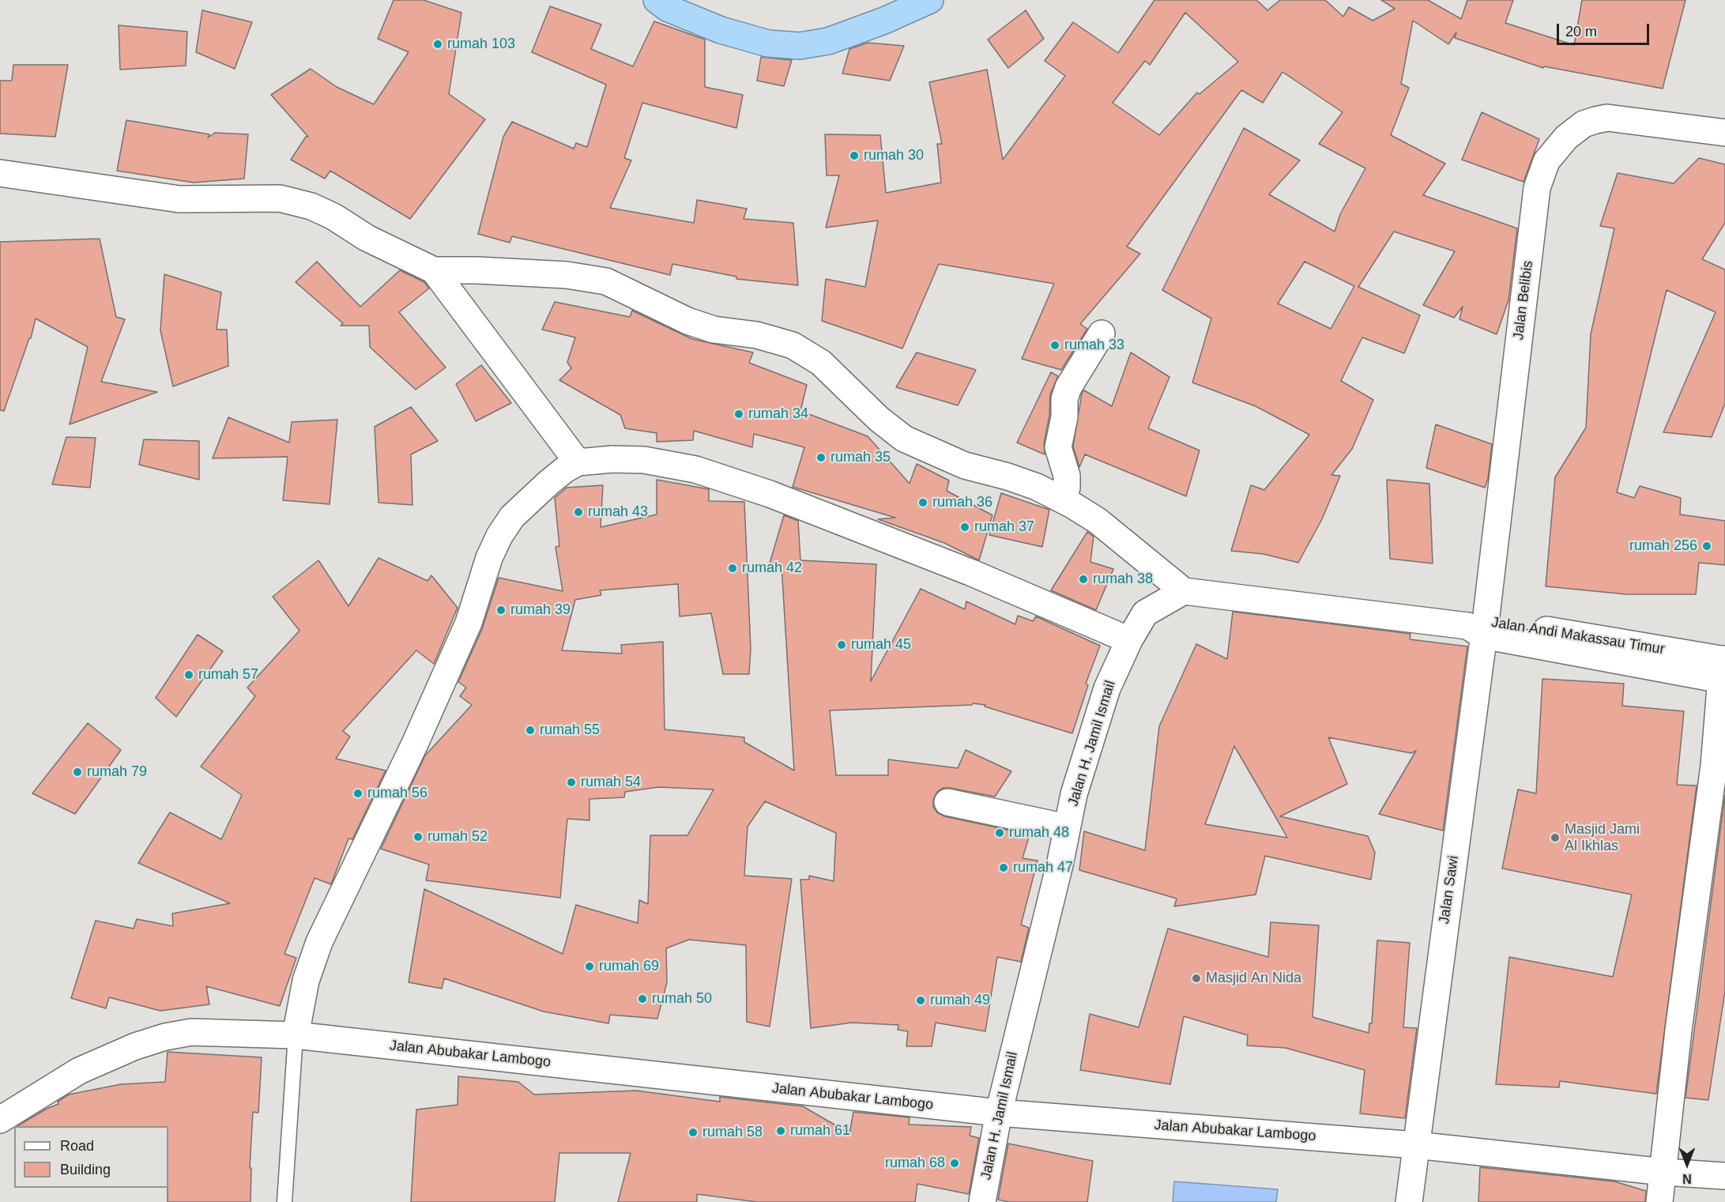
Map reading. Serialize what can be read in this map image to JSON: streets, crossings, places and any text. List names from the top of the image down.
{
  "streets": {
    "street": [
      "Jalan Belibis",
      "Jalan Andi Makassau Timur",
      "Jalan H. Jamil Ismail",
      "Jalan Sawi",
      "Jalan Abubakar Lambogo"
    ]
  },
  "crossings": [
    ["Jalan Belibis", "Jalan Andi Makassau Timur"],
    ["Jalan Belibis", "Jalan Sawi"],
    ["Jalan Andi Makassau Timur", "Jalan Sawi"],
    ["Jalan H. Jamil Ismail", "Jalan Abubakar Lambogo"],
    ["Jalan Sawi", "Jalan Abubakar Lambogo"]
  ],
  "places": [
    "rumah 103",
    "rumah 30",
    "rumah 33",
    "rumah 34",
    "rumah 35",
    "rumah 36",
    "rumah 43",
    "rumah 37",
    "rumah 256",
    "rumah 42",
    "rumah 38",
    "rumah 39",
    "rumah 45",
    "rumah 57",
    "rumah 55",
    "rumah 79",
    "rumah 54",
    "rumah 56",
    "rumah 48",
    "rumah 52",
    "Masjid Jami Al Ikhlas",
    "rumah 47",
    "rumah 69",
    "Masjid An Nida",
    "rumah 50",
    "rumah 49",
    "rumah 61",
    "rumah 58",
    "rumah 68"
  ],
  "legend": ["Road", "Building"],
  "scale_bar": "20 m",
  "north": "bottom"
}
